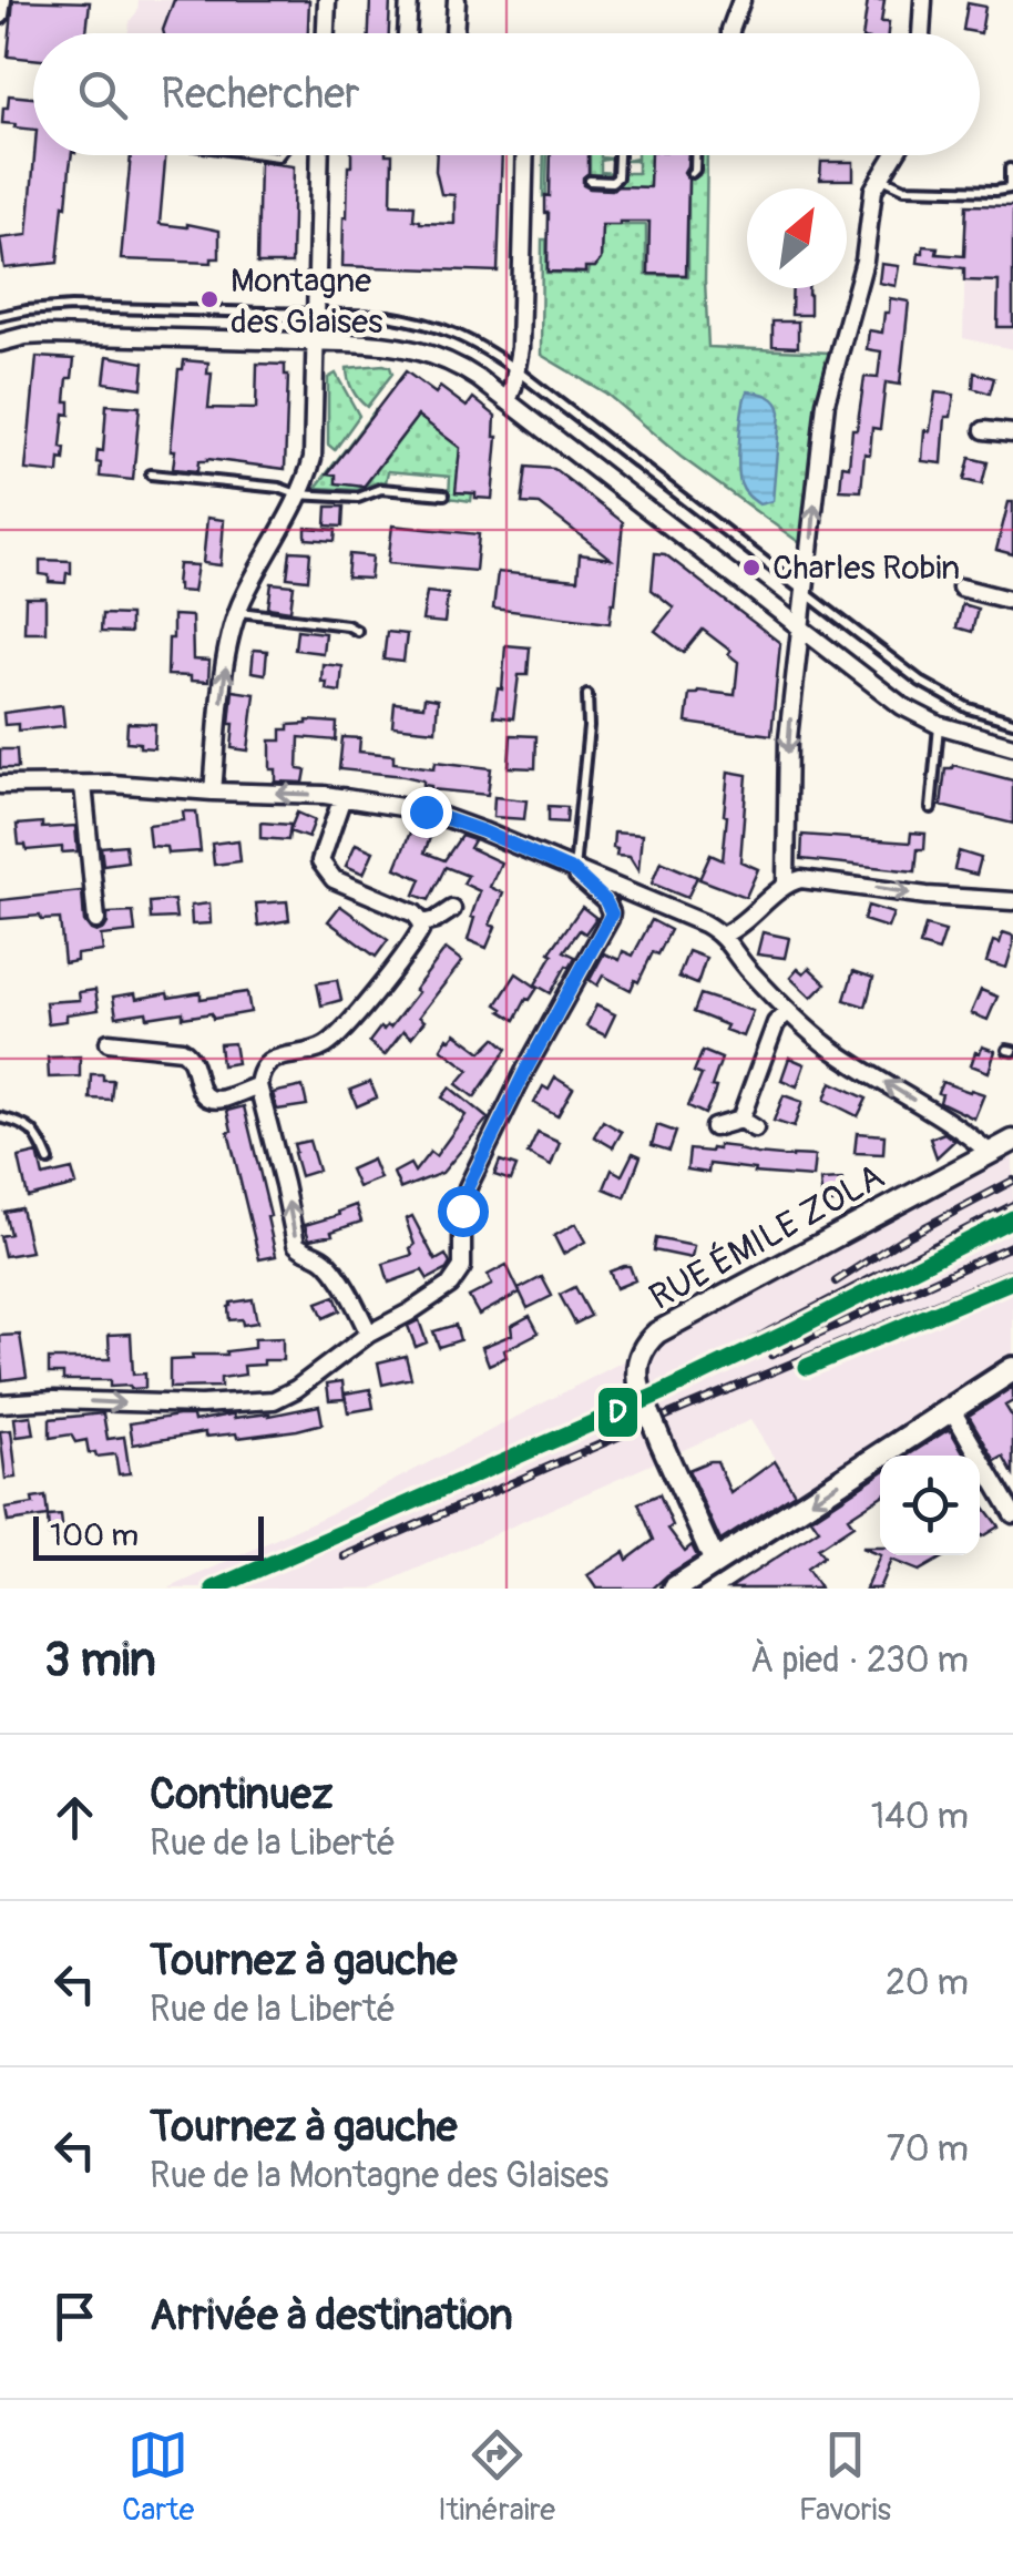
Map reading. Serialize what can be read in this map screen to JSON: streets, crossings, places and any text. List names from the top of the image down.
{
  "streets": {
    "street": ["RUE ÉMILE ZOLA"]
  },
  "places": ["Montagne des Glaises", "Charles Robin"],
  "lines": ["transit line D"],
  "scale_bar": "100 m",
  "north": "top right",
  "page": {
    "search": "Rechercher",
    "scale": "100 m",
    "heading": ["3 min", "À pied · 230 m"],
    "list": [
      ["Continuez", "Rue de la Liberté", "140 m"],
      ["Tournez à gauche", "Rue de la Liberté", "20 m"],
      ["Tournez à gauche", "Rue de la Montagne des Glaises", "70 m"],
      "Arrivée à destination"
    ],
    "nav": ["Carte", "Itinéraire", "Favoris"]
  }
}
